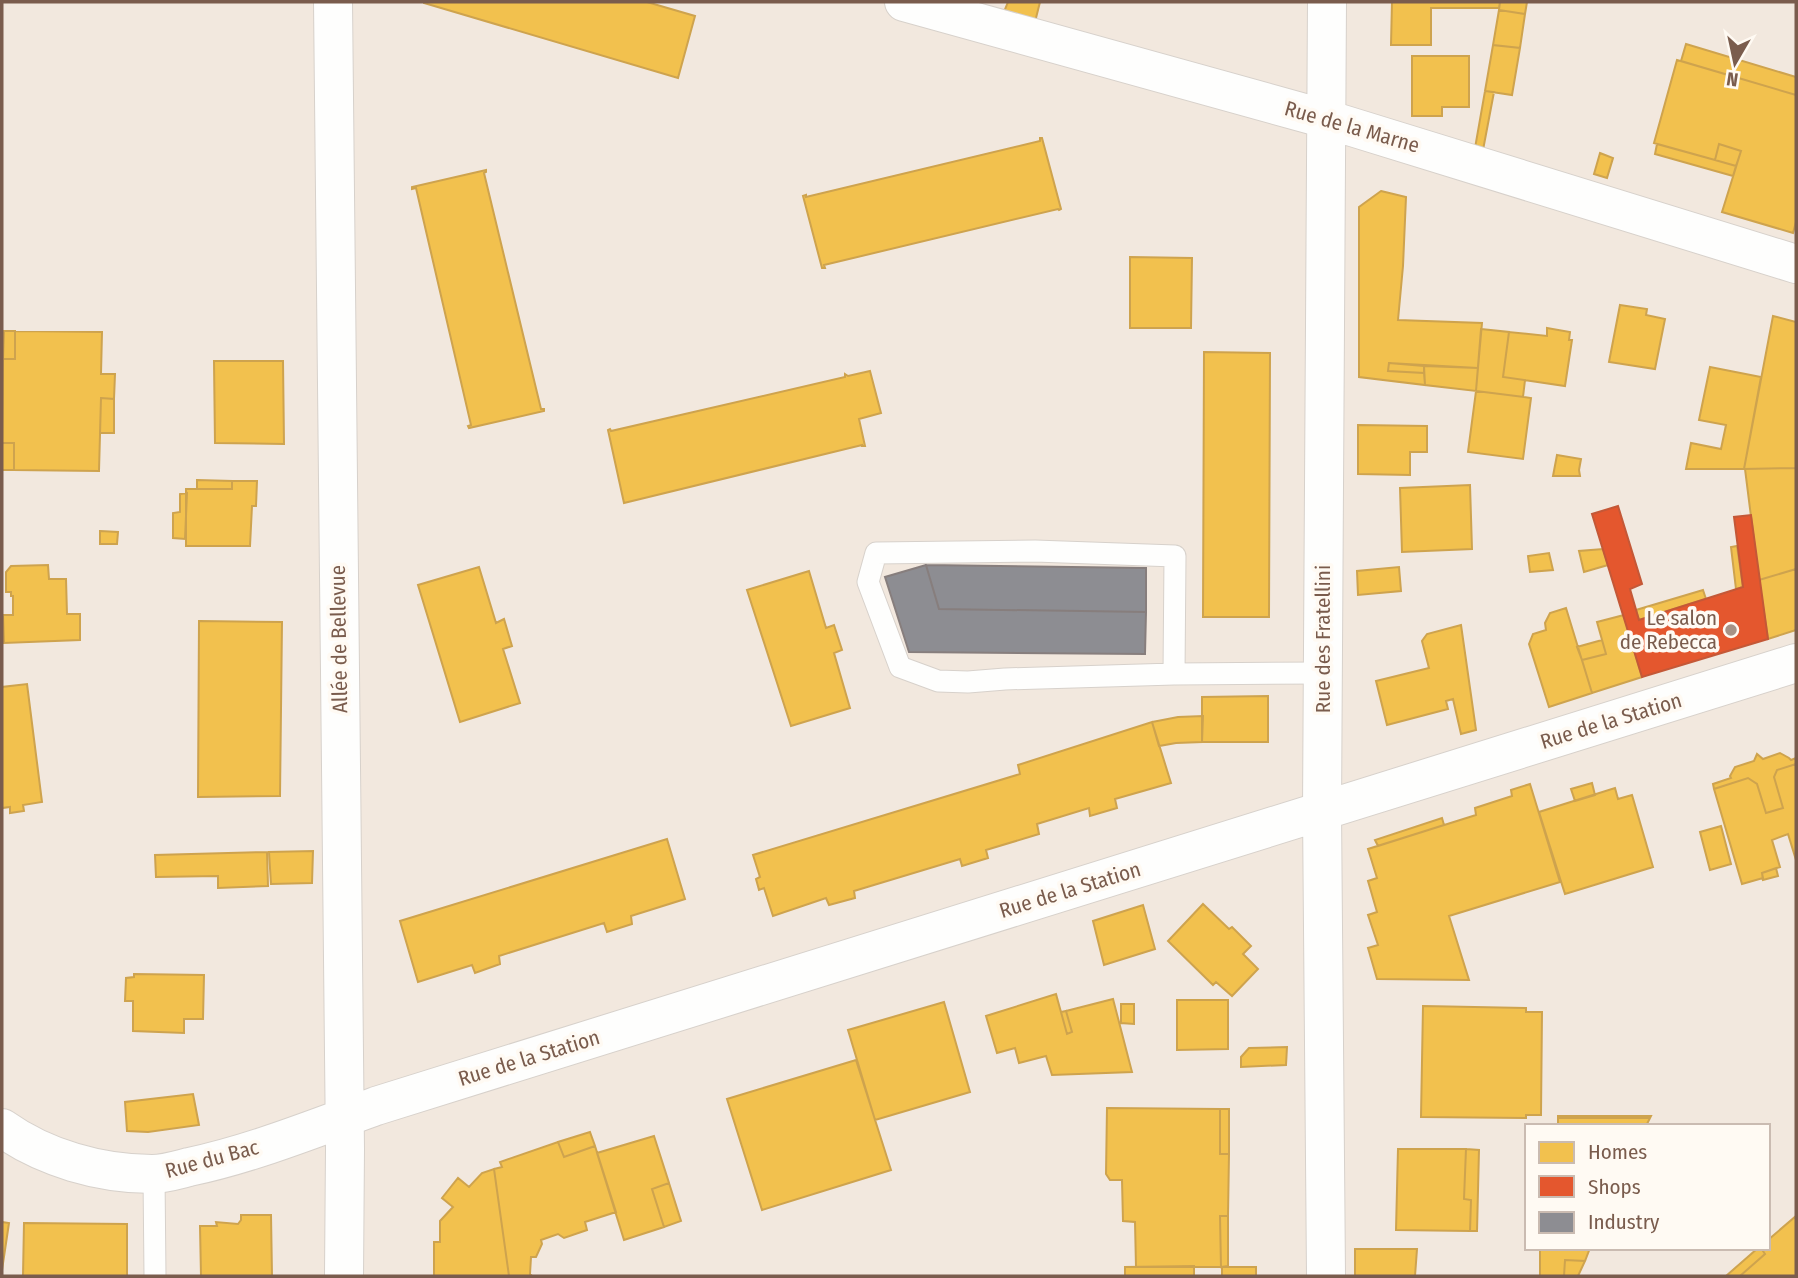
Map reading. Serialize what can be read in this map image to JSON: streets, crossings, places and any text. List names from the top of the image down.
{
  "streets": {
    "street": [
      "Rue de la Marne",
      "Allée de Bellevue",
      "Rue des Fratellini",
      "Rue de la Station",
      "Rue du Bac"
    ]
  },
  "crossings": [
    ["Rue de la Marne", "Rue des Fratellini"],
    ["Allée de Bellevue", "Rue de la Station"],
    ["Allée de Bellevue", "Rue du Bac"],
    ["Rue des Fratellini", "Rue de la Station"],
    ["Rue de la Station", "Rue du Bac"]
  ],
  "places": ["Le salon de Rebecca"],
  "legend": ["Homes", "Shops", "Industry"],
  "north": "bottom"
}
